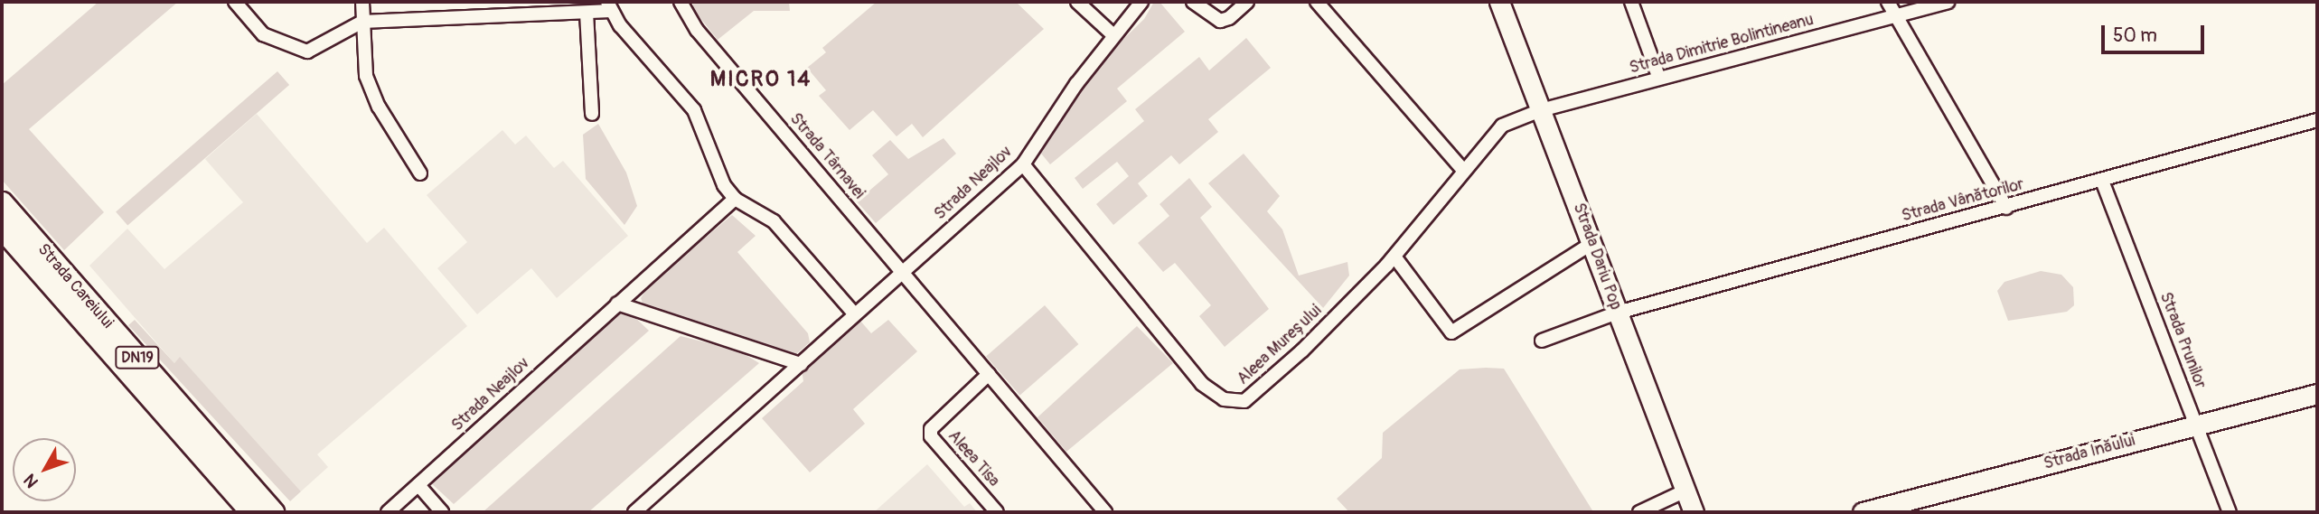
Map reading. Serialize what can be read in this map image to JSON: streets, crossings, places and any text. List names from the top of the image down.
{
  "streets": {
    "main road": ["Strada Careiului", "DN19"],
    "street": [
      "Strada Dimitrie Bolintineanu",
      "Strada Târnavei",
      "Strada Neajlov",
      "Strada Vânătorilor",
      "Strada Dariu Pop",
      "Strada Prunilor",
      "Aleea Mureșului",
      "Strada Inăului",
      "Aleea Tisa"
    ]
  },
  "crossings": [
    ["Strada Dimitrie Bolintineanu", "Strada Dariu Pop"],
    ["Strada Dimitrie Bolintineanu", "Aleea Mureșului"],
    ["Strada Târnavei", "Strada Neajlov"],
    ["Strada Neajlov", "Aleea Mureșului"],
    ["Strada Vânătorilor", "Strada Dariu Pop"],
    ["Strada Vânătorilor", "Strada Prunilor"],
    ["Strada Dariu Pop", "Aleea Mureșului"],
    ["Strada Prunilor", "Strada Inăului"]
  ],
  "districts": ["MICRO 14"],
  "scale_bar": "50 m",
  "north": "bottom left"
}
